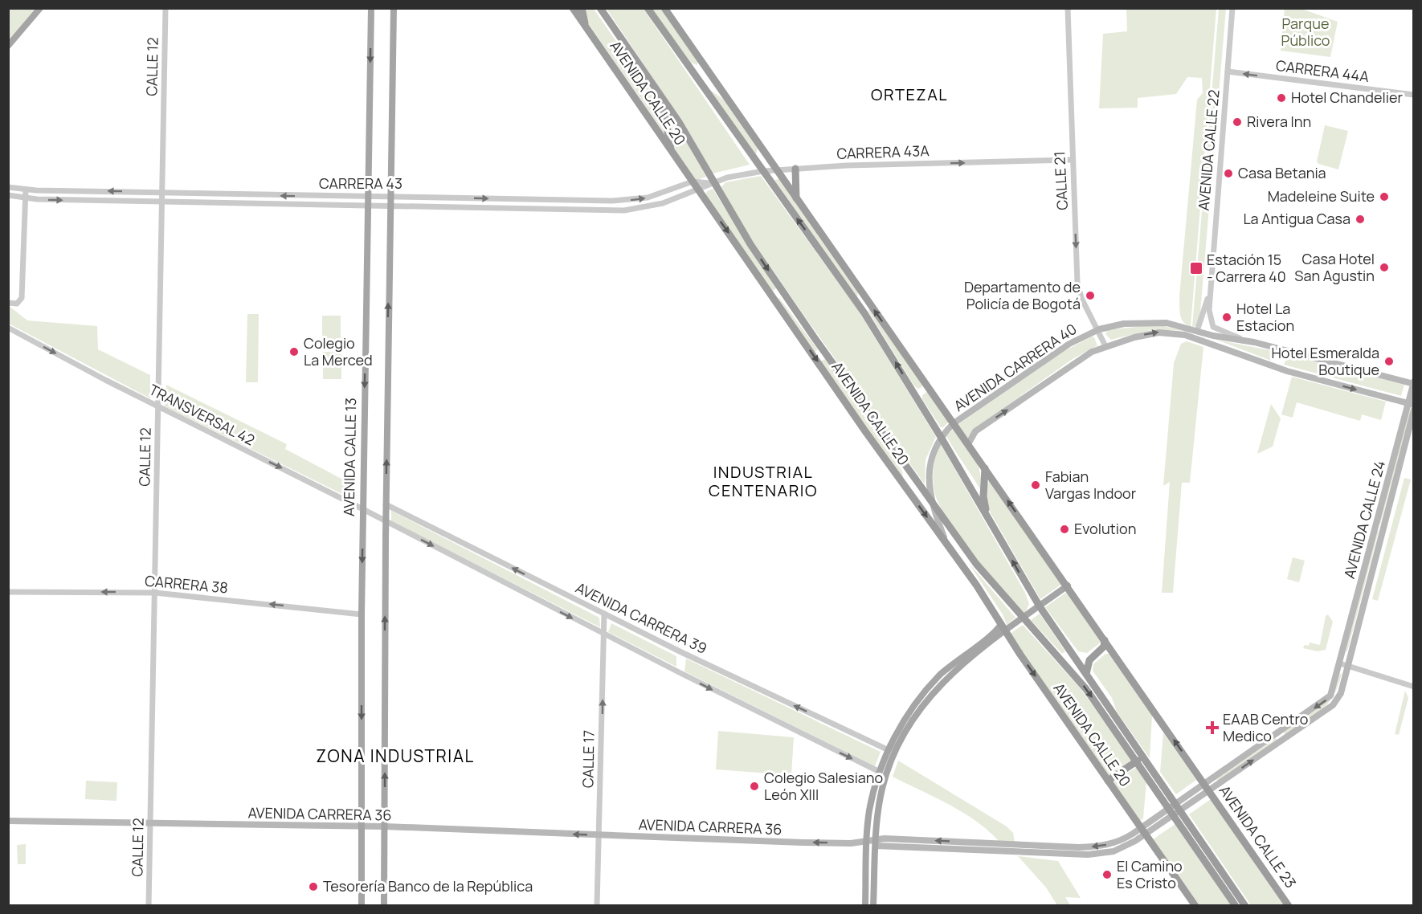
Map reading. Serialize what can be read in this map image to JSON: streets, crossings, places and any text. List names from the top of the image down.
{
  "streets": {
    "highway": ["AVENIDA CALLE 20", "AVENIDA CALLE 23"],
    "main road": [
      "AVENIDA CARRERA 40",
      "AVENIDA CALLE 13",
      "AVENIDA CALLE 24",
      "AVENIDA CARRERA 36"
    ],
    "street": [
      "CALLE 12",
      "CARRERA 44A",
      "AVENIDA CALLE 22",
      "CARRERA 43A",
      "CALLE 21",
      "CARRERA 43",
      "TRANSVERSAL 42",
      "CARRERA 38",
      "AVENIDA CARRERA 39",
      "CALLE 17"
    ]
  },
  "crossings": [
    ["CALLE 12", "CARRERA 43"],
    ["CALLE 12", "TRANSVERSAL 42"],
    ["CALLE 12", "CARRERA 38"],
    ["CALLE 12", "AVENIDA CARRERA 36"],
    ["CARRERA 44A", "AVENIDA CALLE 22"],
    ["AVENIDA CALLE 20", "CARRERA 43A"],
    ["AVENIDA CALLE 20", "CARRERA 43"],
    ["AVENIDA CALLE 20", "AVENIDA CARRERA 40"],
    ["AVENIDA CALLE 20", "AVENIDA CARRERA 36"],
    ["AVENIDA CALLE 22", "AVENIDA CARRERA 40"],
    ["CARRERA 43A", "CALLE 21"],
    ["CARRERA 43A", "CARRERA 43"],
    ["CALLE 21", "AVENIDA CARRERA 40"],
    ["CARRERA 43", "AVENIDA CALLE 13"],
    ["AVENIDA CARRERA 40", "AVENIDA CALLE 24"],
    ["TRANSVERSAL 42", "AVENIDA CALLE 13"],
    ["TRANSVERSAL 42", "AVENIDA CARRERA 39"],
    ["AVENIDA CALLE 13", "CARRERA 38"],
    ["AVENIDA CALLE 13", "AVENIDA CARRERA 36"],
    ["AVENIDA CALLE 24", "AVENIDA CARRERA 36"],
    ["AVENIDA CARRERA 39", "CALLE 17"],
    ["CALLE 17", "AVENIDA CARRERA 36"],
    ["AVENIDA CARRERA 36", "AVENIDA CALLE 23"]
  ],
  "one_way": [
    "CARRERA 44A",
    "CARRERA 43A",
    "CALLE 21",
    "TRANSVERSAL 42",
    "CARRERA 38",
    "CALLE 17"
  ],
  "districts": ["ORTEZAL", "INDUSTRIAL CENTENARIO", "ZONA INDUSTRIAL"],
  "parks": ["Parque Público"],
  "places": {
    "other": [
      "Hotel Chandelier",
      "Rivera Inn",
      "Casa Betania",
      "Madeleine Suite",
      "La Antigua Casa",
      "Casa Hotel San Agustin",
      "Departamento de Policía de Bogotá",
      "Hotel La Estacion",
      "Colegio La Merced",
      "Hotel Esmeralda Boutique",
      "Fabian Vargas Indoor",
      "Evolution",
      "Colegio Salesiano León XIII",
      "El Camino Es Cristo",
      "Tesorería Banco de la República"
    ],
    "transit": ["Estación 15 - Carrera 40"],
    "health": ["EAAB Centro Medico"]
  }
}
